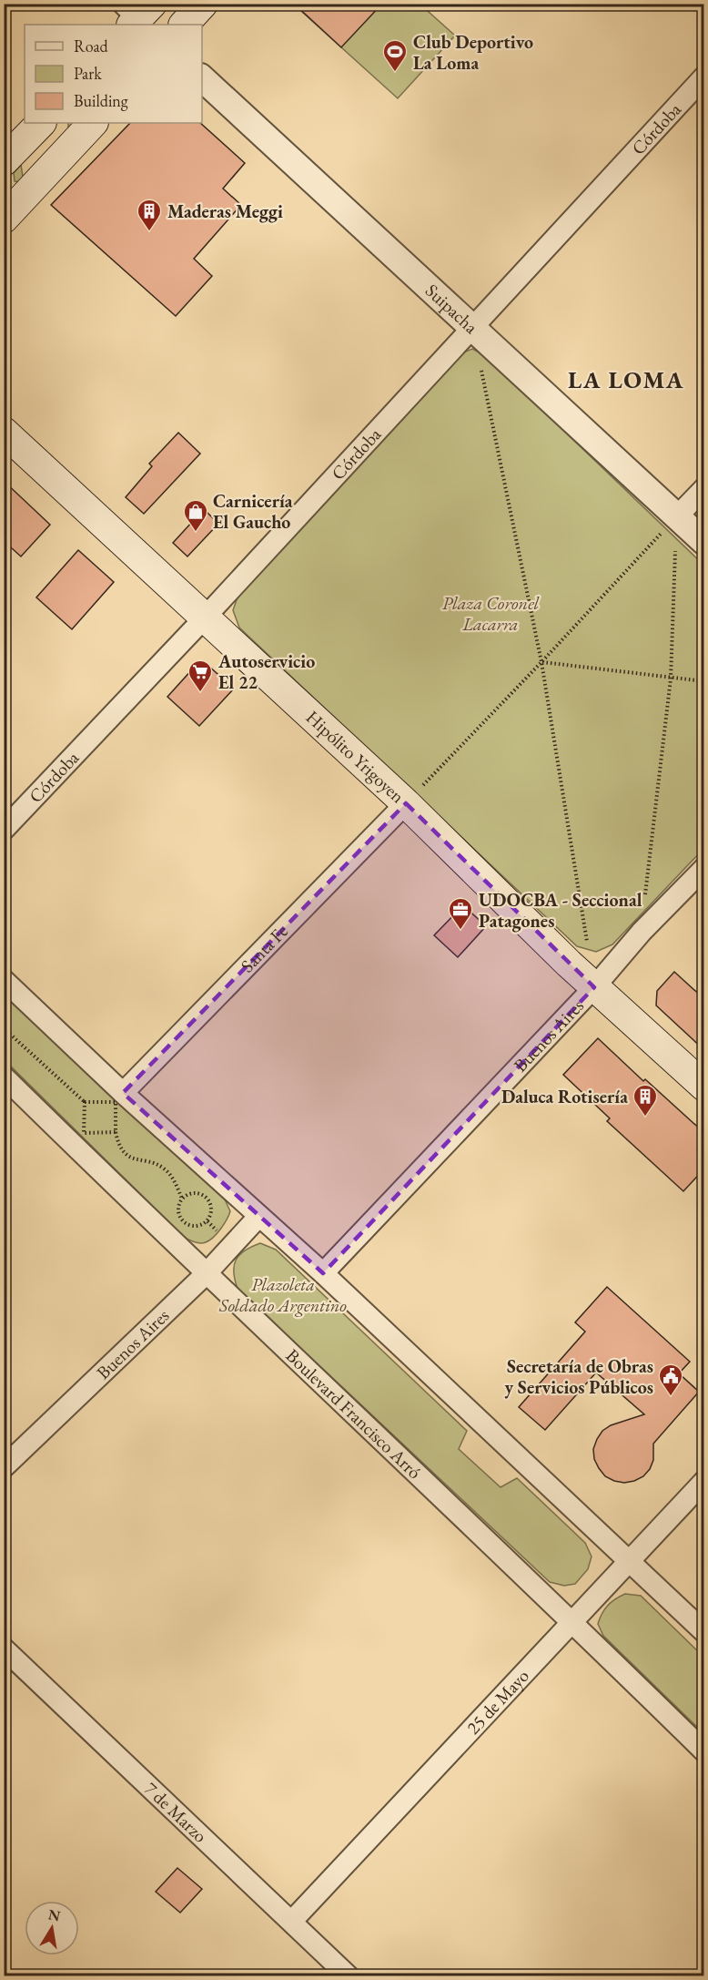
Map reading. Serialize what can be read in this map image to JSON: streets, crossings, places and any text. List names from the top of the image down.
{
  "streets": {
    "main road": ["Hipólito Yrigoyen"],
    "street": [
      "Córdoba",
      "Suipacha",
      "Santa Fe",
      "Buenos Aires",
      "Boulevard Francisco Arró",
      "25 de Mayo",
      "7 de Marzo"
    ]
  },
  "crossings": [
    ["Córdoba", "Suipacha"],
    ["Córdoba", "Hipólito Yrigoyen"],
    ["Hipólito Yrigoyen", "Santa Fe"],
    ["Hipólito Yrigoyen", "Buenos Aires"],
    ["Buenos Aires", "Boulevard Francisco Arró"],
    ["Boulevard Francisco Arró", "25 de Mayo"],
    ["25 de Mayo", "7 de Marzo"]
  ],
  "districts": ["LA LOMA"],
  "parks": ["Plaza Coronel Lacarra", "Plazoleta Soldado Argentino"],
  "places": {
    "sports": ["Club Deportivo La Loma"],
    "building": ["Maderas Meggi", "Daluca Rotisería"],
    "shop": ["Carnicería El Gaucho"],
    "supermarket": ["Autoservicio El 22"],
    "office": ["UDOCBA - Seccional Patagones"],
    "public building": ["Secretaría de Obras y Servicios Públicos"]
  },
  "legend": ["Road", "Park", "Building"],
  "north": "top"
}
